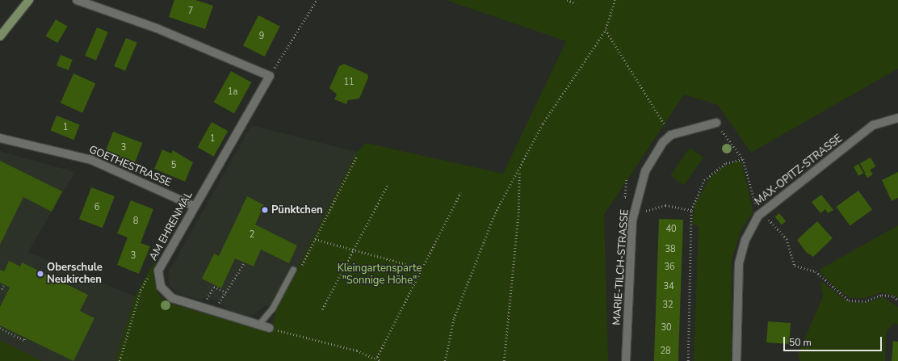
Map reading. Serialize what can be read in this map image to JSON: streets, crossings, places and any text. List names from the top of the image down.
{
  "streets": {
    "street": [
      "GOETHESTRASSE",
      "MAX-OPITZ-STRASSE",
      "AM EHRENMAL",
      "MARIE-TILCH-STRASSE"
    ]
  },
  "crossings": [
    ["GOETHESTRASSE", "AM EHRENMAL"]
  ],
  "parks": ["Kleingartensparte \"Sonnige Höhe\""],
  "places": ["Pünktchen", "Oberschule Neukirchen"],
  "house_numbers": [
    "7",
    "9",
    "11",
    "1a",
    "1",
    "1",
    "3",
    "5",
    "6",
    "8",
    "40",
    "2",
    "38",
    "3",
    "36",
    "34",
    "32",
    "30",
    "28"
  ],
  "scale_bar": "50 m"
}
